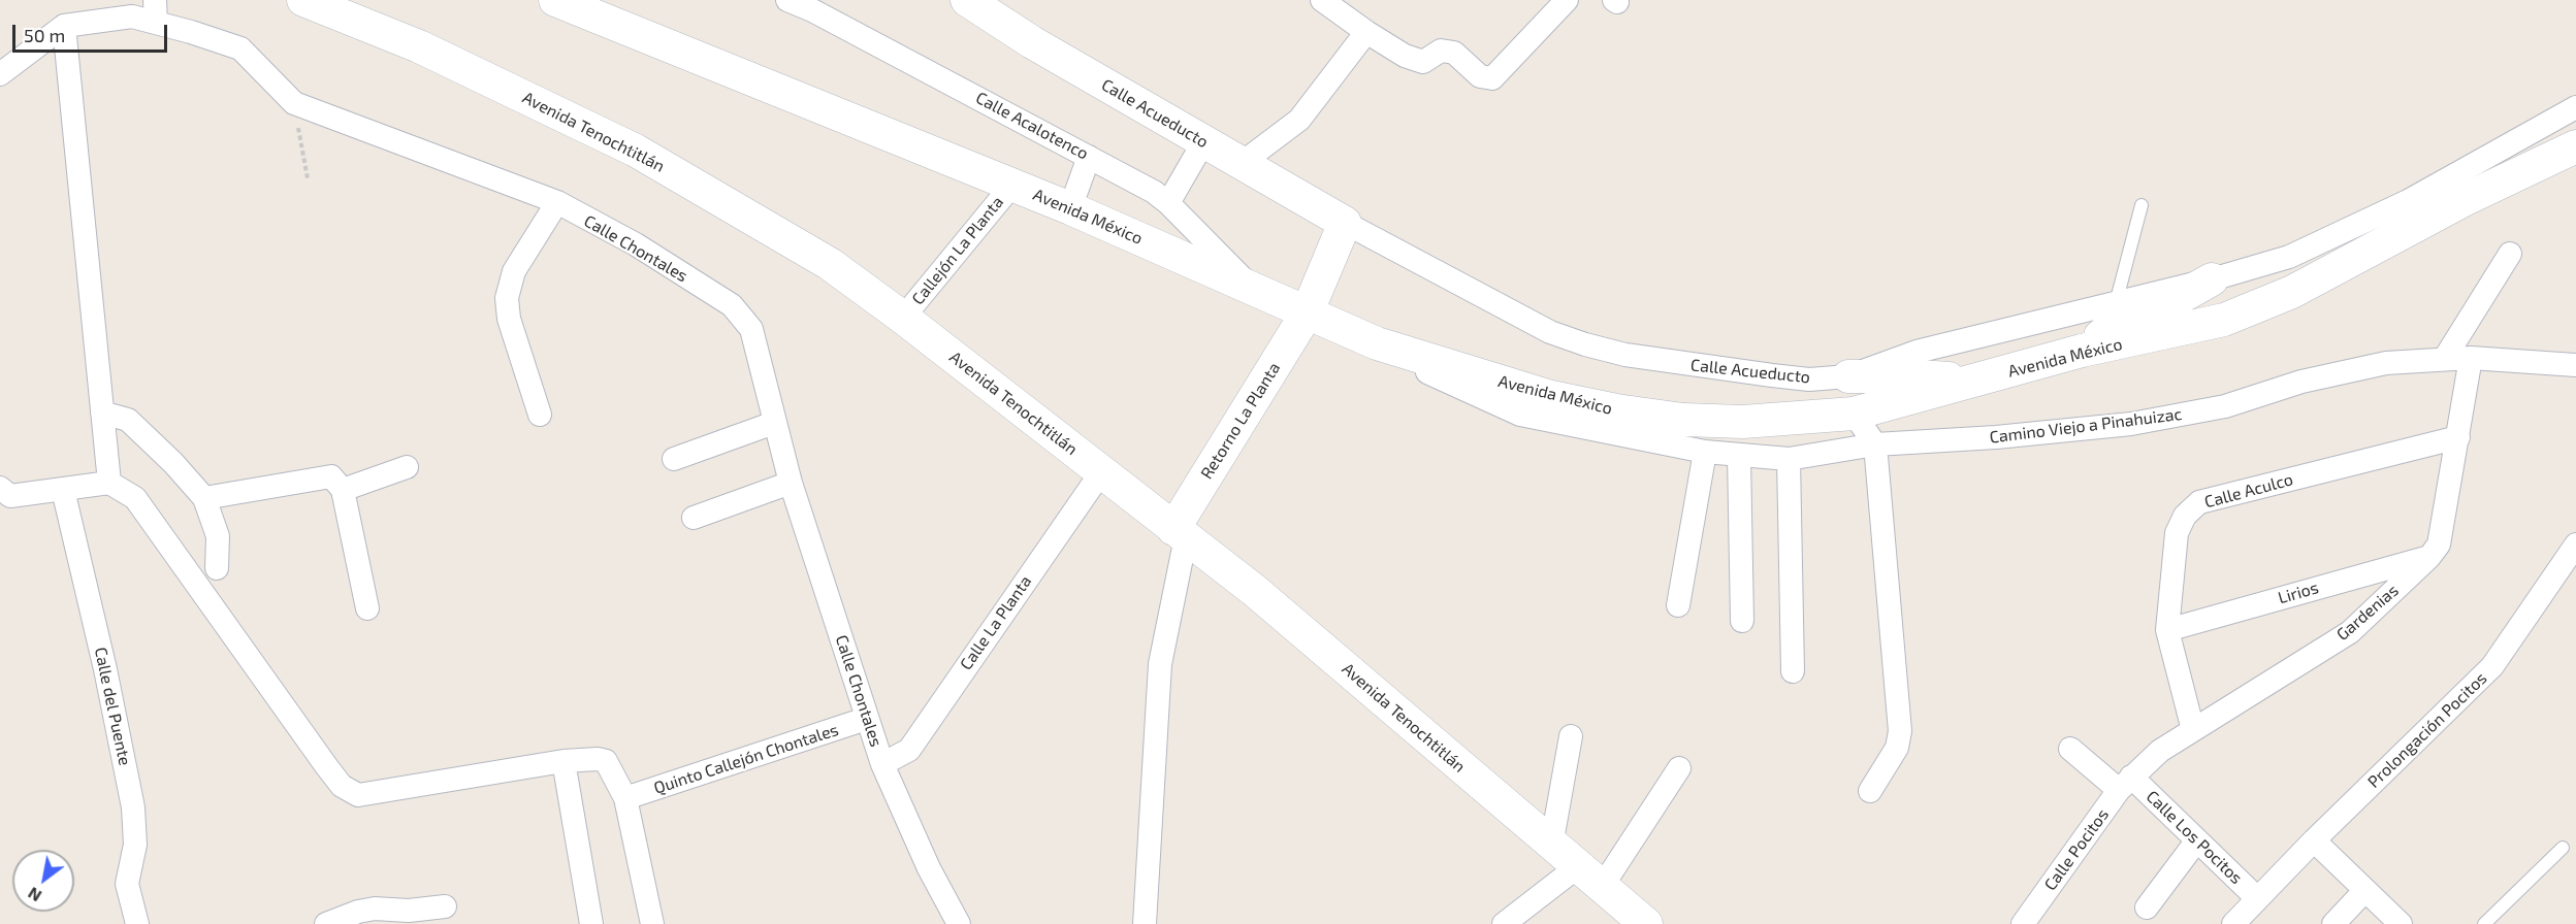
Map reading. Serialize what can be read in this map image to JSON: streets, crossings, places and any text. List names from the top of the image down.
{
  "streets": {
    "main road": [
      "Calle Acueducto",
      "Avenida Tenochtitlán",
      "Avenida México",
      "Retorno La Planta"
    ],
    "street": [
      "Calle Acalotenco",
      "Calle Chontales",
      "Callejón La Planta",
      "Camino Viejo a Pinahuizac",
      "Calle Aculco",
      "Lirios",
      "Gardenias",
      "Calle La Planta",
      "Calle del Puente",
      "Prolongación Pocitos",
      "Quinto Callejón Chontales",
      "Calle Los Pocitos",
      "Calle Pocitos"
    ]
  },
  "crossings": [
    ["Calle Acalotenco", "Avenida México"],
    ["Avenida Tenochtitlán", "Callejón La Planta"],
    ["Avenida Tenochtitlán", "Retorno La Planta"],
    ["Avenida Tenochtitlán", "Calle La Planta"],
    ["Avenida México", "Callejón La Planta"],
    ["Avenida México", "Retorno La Planta"],
    ["Avenida México", "Camino Viejo a Pinahuizac"],
    ["Calle Chontales", "Calle La Planta"],
    ["Calle Chontales", "Quinto Callejón Chontales"],
    ["Camino Viejo a Pinahuizac", "Gardenias"],
    ["Calle Aculco", "Lirios"],
    ["Calle Aculco", "Gardenias"],
    ["Lirios", "Gardenias"],
    ["Gardenias", "Calle Los Pocitos"],
    ["Gardenias", "Calle Pocitos"],
    ["Prolongación Pocitos", "Calle Los Pocitos"],
    ["Calle Los Pocitos", "Calle Pocitos"]
  ],
  "scale_bar": "50 m",
  "north": "bottom left"
}
